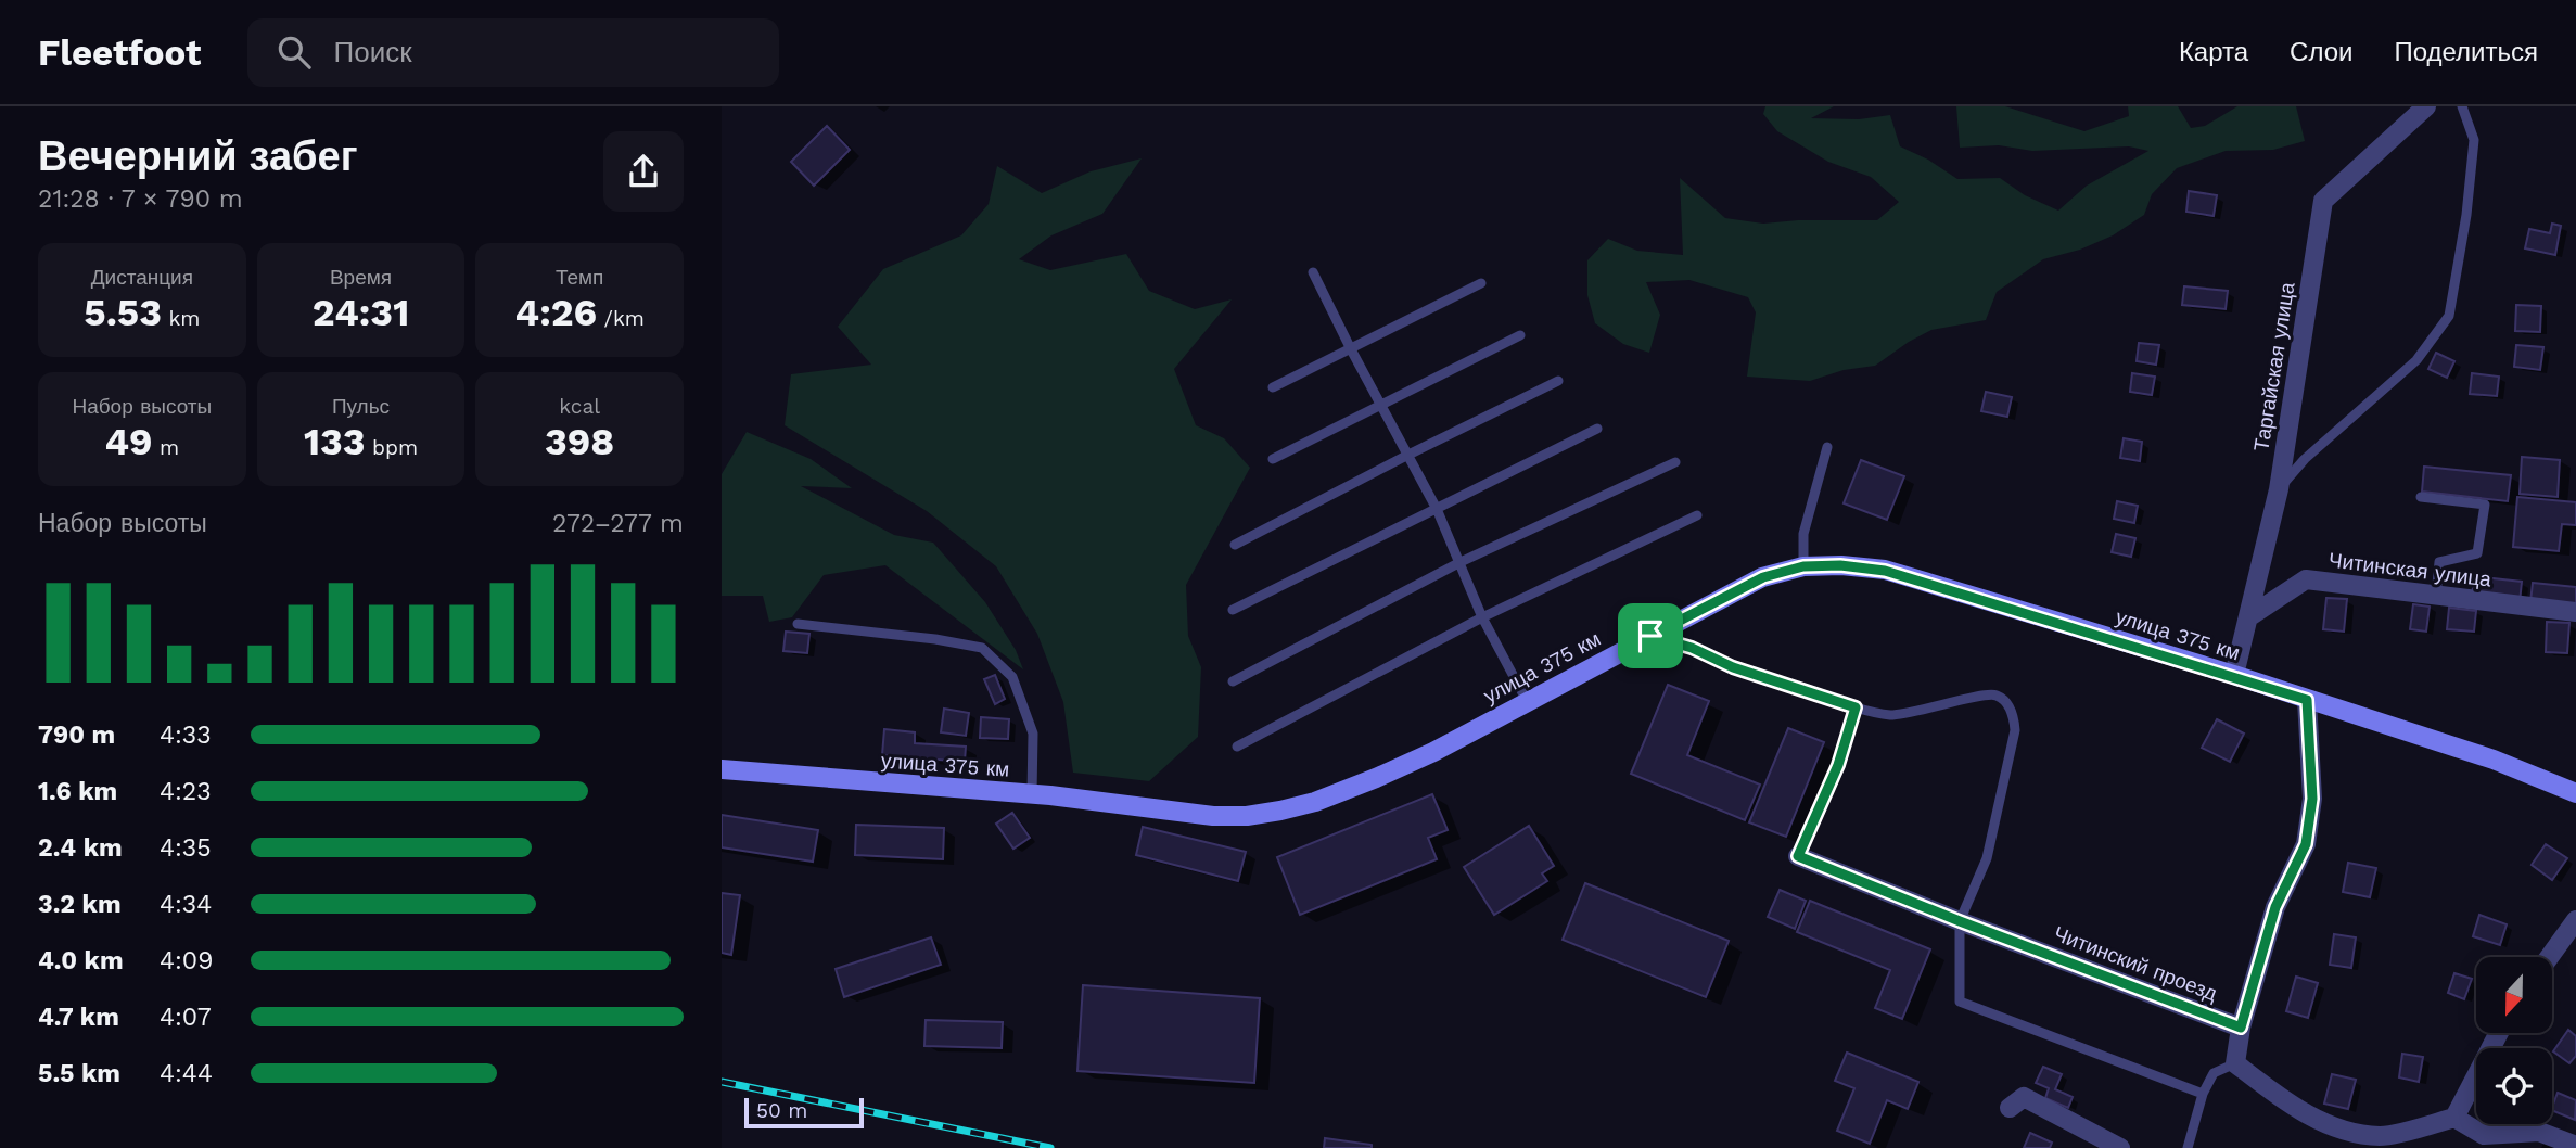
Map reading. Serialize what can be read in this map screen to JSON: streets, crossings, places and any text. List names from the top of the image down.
{
  "streets": {
    "main road": ["улица 375 км"],
    "street": ["Таргайская улица", "Читинская улица", "Читинский проезд"]
  },
  "crossings": [
    ["Таргайская улица", "Читинская улица"],
    ["Таргайская улица", "улица 375 км"]
  ],
  "scale_bar": "50 m",
  "north": "bottom",
  "page": {
    "header": "Fleetfoot",
    "search": "Поиск",
    "nav": ["Карта", "Слои", "Поделиться"],
    "heading": ["Вечерний забег", "21:28 · 7 × 790 m"],
    "stats": [
      ["Дистанция", "5.53 km"],
      ["Время", "24:31"],
      ["Темп", "4:26 /km"],
      ["Набор высоты", "49 m"],
      ["Пульс", "133 bpm"],
      ["kcal", "398"]
    ],
    "chart": ["Набор высоты", "272–277 m"],
    "list": [
      {
        "name": "790 m",
        "note": "4:33"
      },
      {
        "name": "1.6 km",
        "note": "4:23"
      },
      {
        "name": "2.4 km",
        "note": "4:35"
      },
      {
        "name": "3.2 km",
        "note": "4:34"
      },
      {
        "name": "4.0 km",
        "note": "4:09"
      },
      {
        "name": "4.7 km",
        "note": "4:07"
      },
      {
        "name": "5.5 km",
        "note": "4:44"
      }
    ],
    "scale": "50 m"
  }
}
